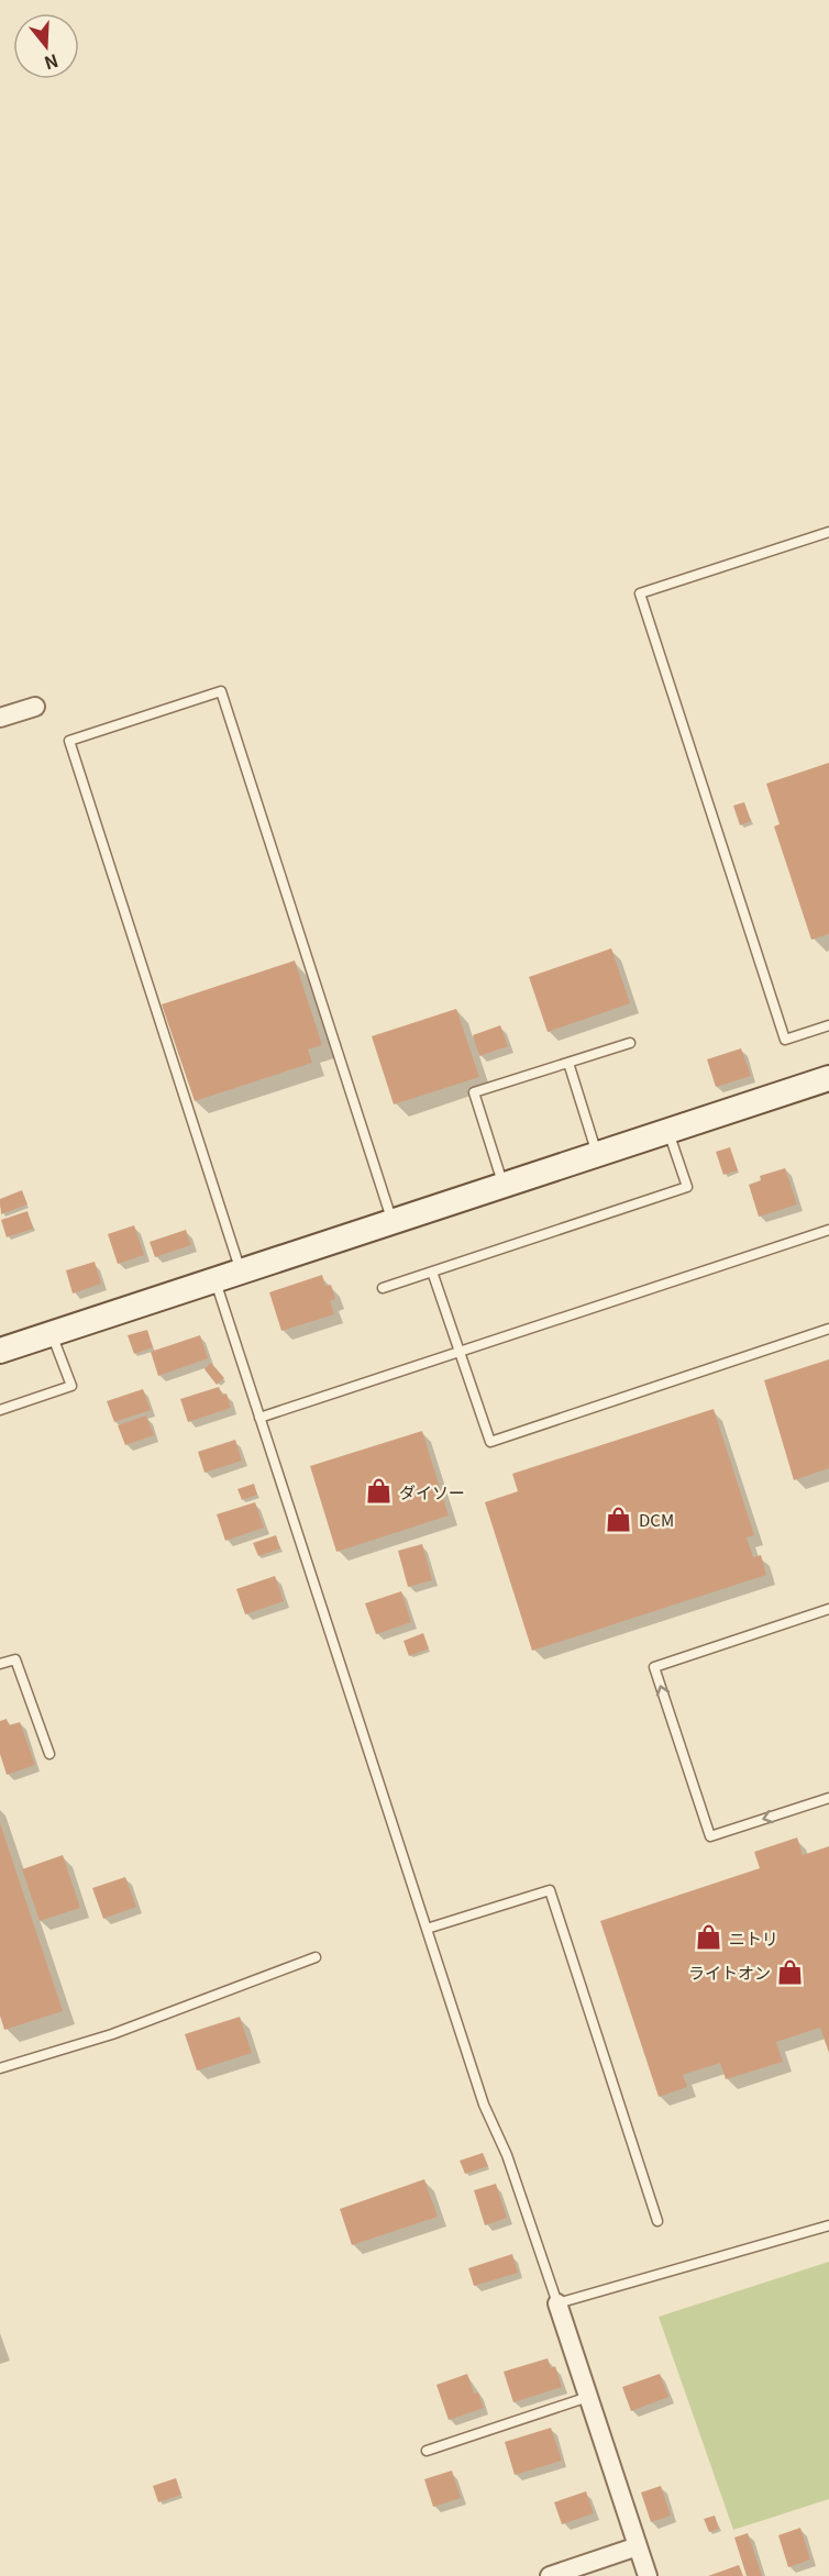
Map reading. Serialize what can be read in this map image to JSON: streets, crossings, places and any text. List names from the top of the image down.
{
  "places": {
    "shop": [
      "ダイソー",
      "DCM",
      "ニトリ",
      "ライトオン"
    ]
  },
  "north": "bottom"
}
